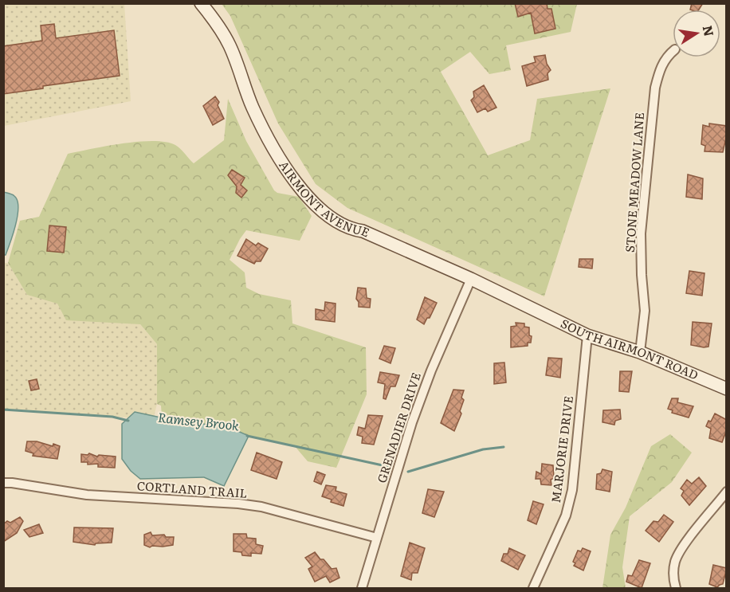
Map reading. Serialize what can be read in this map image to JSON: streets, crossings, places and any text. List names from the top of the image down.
{
  "streets": {
    "street": [
      "STONE MEADOW LANE",
      "AIRMONT AVENUE",
      "SOUTH AIRMONT ROAD",
      "GRENADIER DRIVE",
      "MARJORIE DRIVE",
      "CORTLAND TRAIL"
    ]
  },
  "crossings": [
    ["STONE MEADOW LANE", "SOUTH AIRMONT ROAD"],
    ["AIRMONT AVENUE", "SOUTH AIRMONT ROAD"],
    ["AIRMONT AVENUE", "GRENADIER DRIVE"],
    ["SOUTH AIRMONT ROAD", "MARJORIE DRIVE"],
    ["GRENADIER DRIVE", "CORTLAND TRAIL"]
  ],
  "water": ["Ramsey Brook"],
  "north": "right"
}
